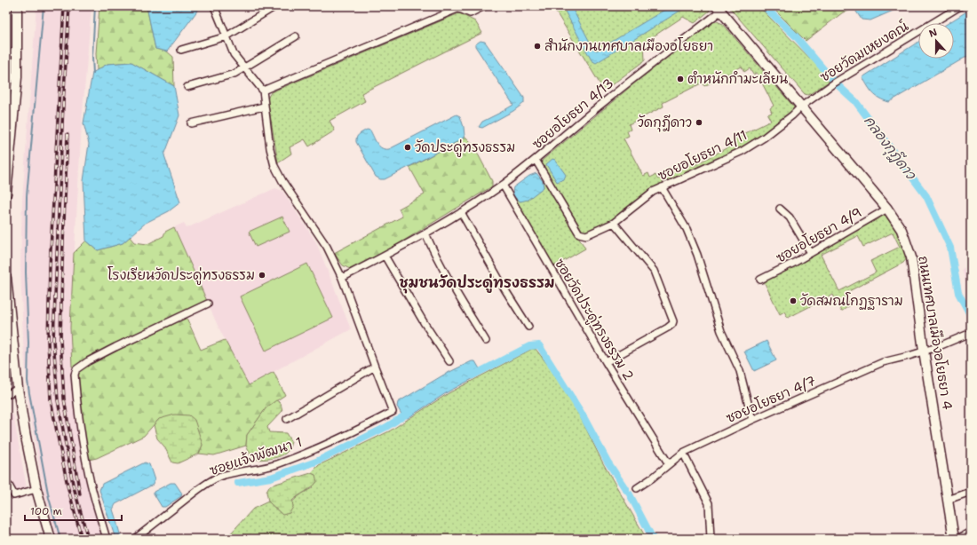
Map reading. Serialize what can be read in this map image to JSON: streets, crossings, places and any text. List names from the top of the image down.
{
  "streets": {
    "street": [
      "ซอยวัดมเหยงคณ์",
      "ซอยอโยธยา 4/13",
      "ซอยอโยธยา 4/11",
      "ซอยอโยธยา 4/9",
      "ซอยวัดประดู่ทรงธรรม 2",
      "ถนนเทศบาลเมืองอโยธยา 4",
      "ซอยอโยธยา 4/7",
      "ซอยแจ้งพัฒนา 1"
    ]
  },
  "crossings": [
    ["ซอยวัดมเหยงคณ์", "ซอยอโยธยา 4/11"],
    ["ซอยวัดมเหยงคณ์", "ถนนเทศบาลเมืองอโยธยา 4"],
    ["ซอยอโยธยา 4/13", "ซอยอโยธยา 4/11"],
    ["ซอยอโยธยา 4/13", "ซอยวัดประดู่ทรงธรรม 2"],
    ["ซอยอโยธยา 4/13", "ถนนเทศบาลเมืองอโยธยา 4"],
    ["ซอยอโยธยา 4/11", "ถนนเทศบาลเมืองอโยธยา 4"],
    ["ซอยอโยธยา 4/9", "ถนนเทศบาลเมืองอโยธยา 4"],
    ["ซอยวัดประดู่ทรงธรรม 2", "ซอยอโยธยา 4/7"],
    ["ถนนเทศบาลเมืองอโยธยา 4", "ซอยอโยธยา 4/7"]
  ],
  "districts": ["ชุมชนวัดประดู่ทรงธรรม"],
  "water": ["คลองกุฎีดาว"],
  "places": [
    "สำนักงานเทศบาลเมืองอโยธยา",
    "ตำหนักกำมะเลียน",
    "วัดกุฎีดาว",
    "วัดประดู่ทรงธรรม",
    "โรงเรียนวัดประดู่ทรงธรรม",
    "วัดสมณโกฏฐาราม"
  ],
  "scale_bar": "100 m",
  "north": "top"
}
